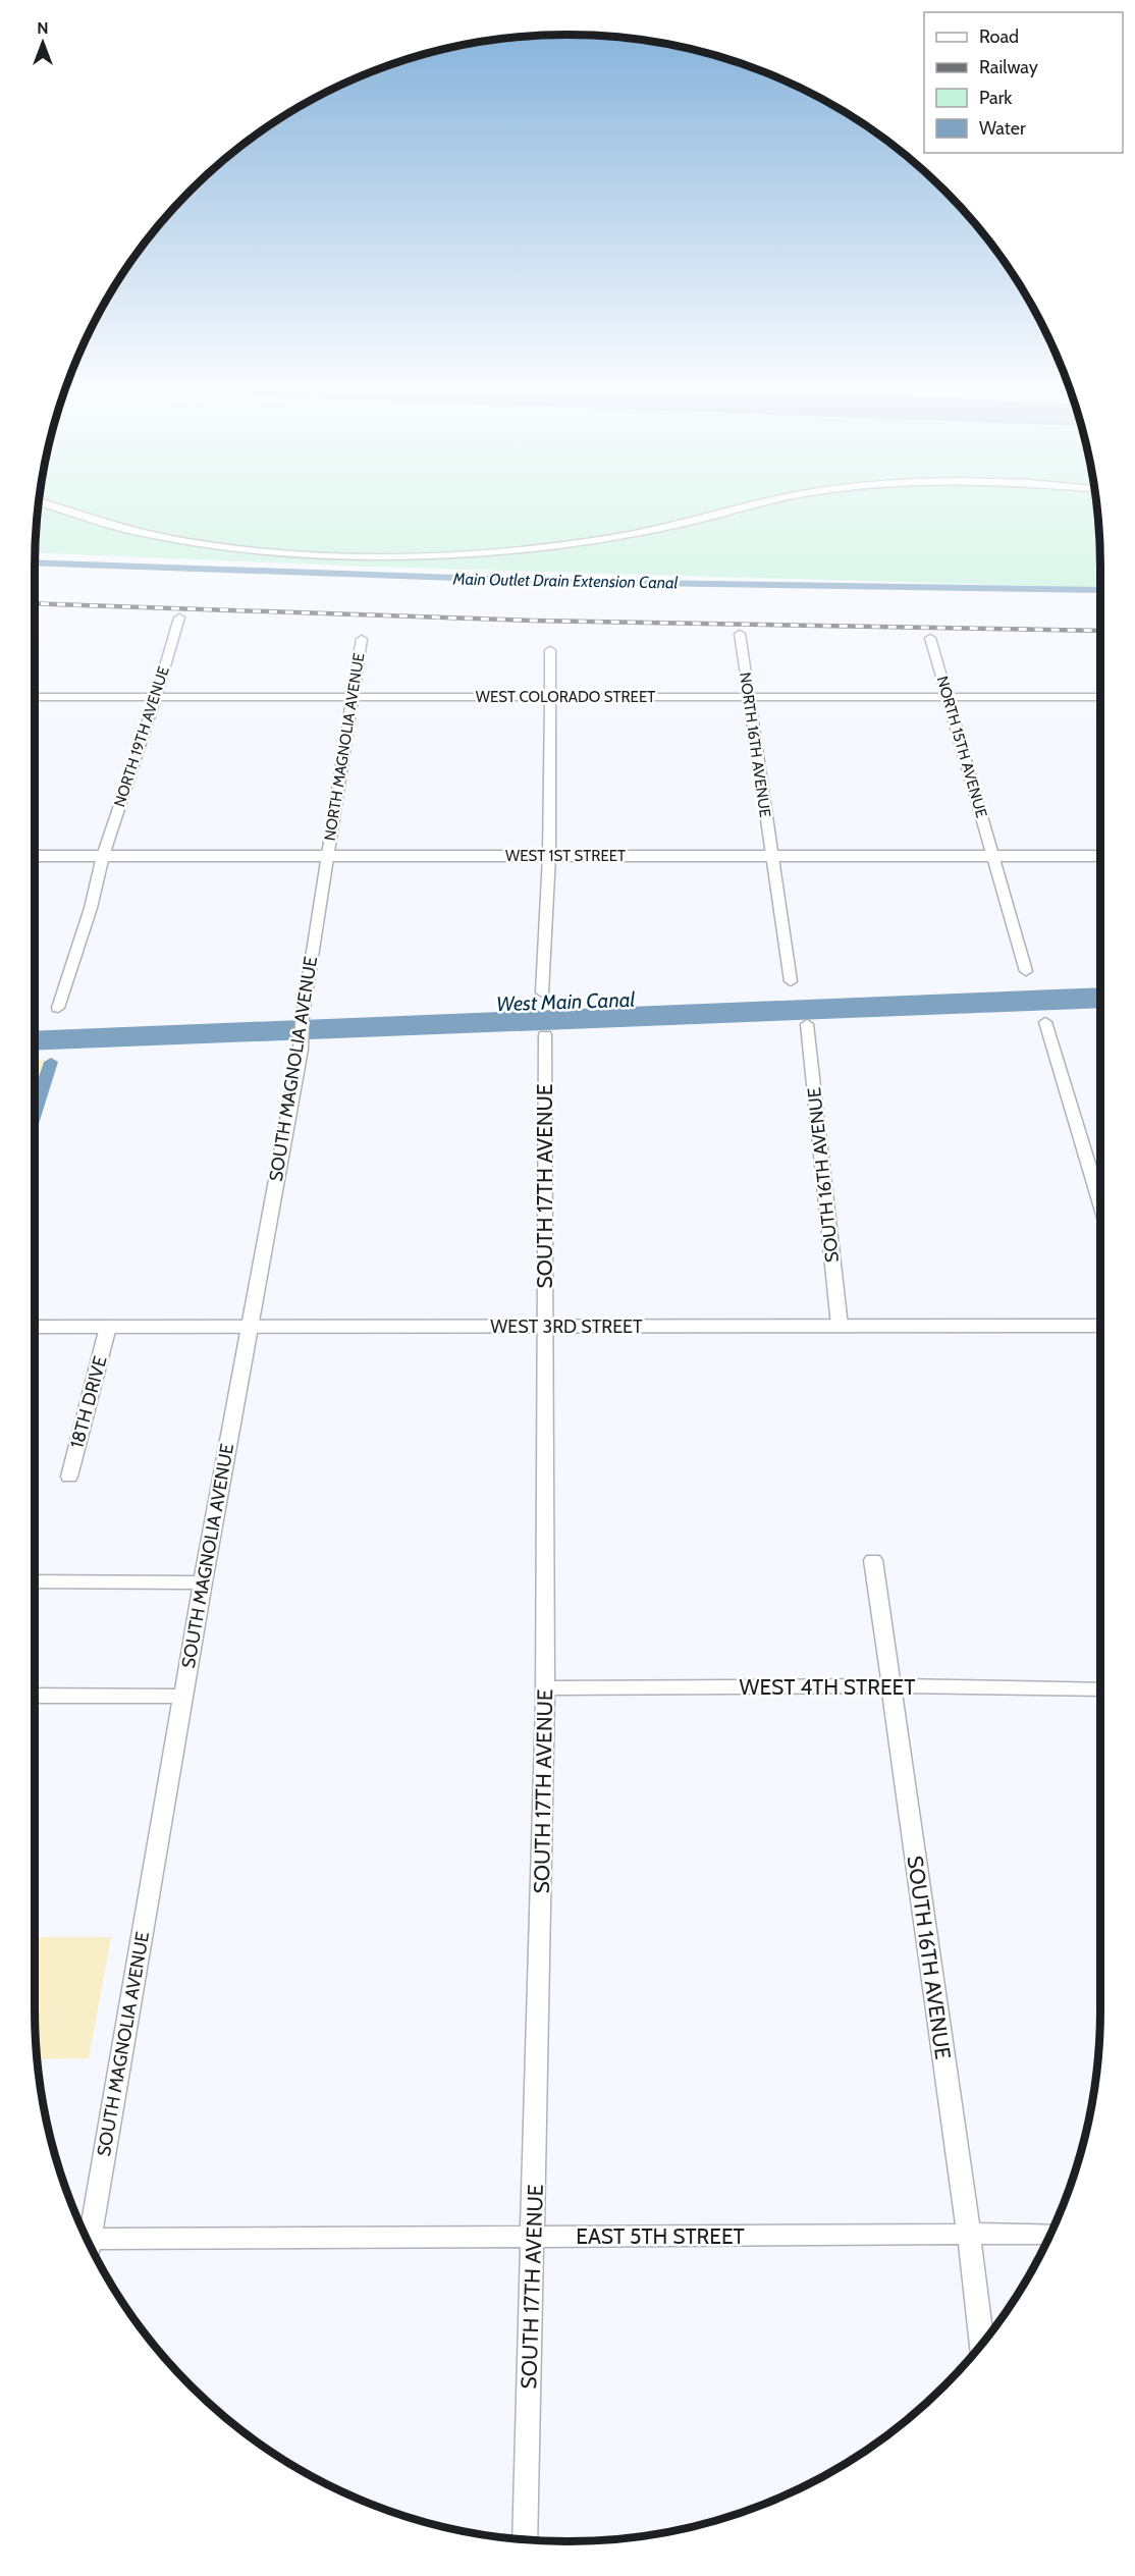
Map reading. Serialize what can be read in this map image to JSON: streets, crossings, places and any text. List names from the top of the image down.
{
  "streets": {
    "main road": ["WEST 1ST STREET", "WEST 3RD STREET"],
    "street": [
      "WEST COLORADO STREET",
      "NORTH 19TH AVENUE",
      "NORTH 16TH AVENUE",
      "NORTH MAGNOLIA AVENUE",
      "NORTH 15TH AVENUE",
      "SOUTH MAGNOLIA AVENUE",
      "SOUTH 16TH AVENUE",
      "SOUTH 17TH AVENUE",
      "18TH DRIVE",
      "WEST 4TH STREET",
      "EAST 5TH STREET"
    ]
  },
  "crossings": [
    ["WEST COLORADO STREET", "NORTH 19TH AVENUE"],
    ["WEST COLORADO STREET", "NORTH 16TH AVENUE"],
    ["WEST COLORADO STREET", "NORTH MAGNOLIA AVENUE"],
    ["WEST COLORADO STREET", "NORTH 15TH AVENUE"],
    ["NORTH 19TH AVENUE", "WEST 1ST STREET"],
    ["NORTH 16TH AVENUE", "WEST 1ST STREET"],
    ["NORTH MAGNOLIA AVENUE", "WEST 1ST STREET"],
    ["NORTH MAGNOLIA AVENUE", "SOUTH MAGNOLIA AVENUE"],
    ["NORTH 15TH AVENUE", "WEST 1ST STREET"],
    ["WEST 1ST STREET", "SOUTH MAGNOLIA AVENUE"],
    ["SOUTH MAGNOLIA AVENUE", "WEST 3RD STREET"],
    ["SOUTH 16TH AVENUE", "WEST 3RD STREET"],
    ["SOUTH 16TH AVENUE", "WEST 4TH STREET"],
    ["SOUTH 16TH AVENUE", "EAST 5TH STREET"],
    ["SOUTH 17TH AVENUE", "WEST 3RD STREET"],
    ["SOUTH 17TH AVENUE", "WEST 4TH STREET"],
    ["SOUTH 17TH AVENUE", "EAST 5TH STREET"],
    ["WEST 3RD STREET", "18TH DRIVE"]
  ],
  "water": ["Main Outlet Drain Extension Canal", "West Main Canal"],
  "legend": [
    "Road",
    "Railway",
    "Park",
    "Water"
  ],
  "north": "top"
}
